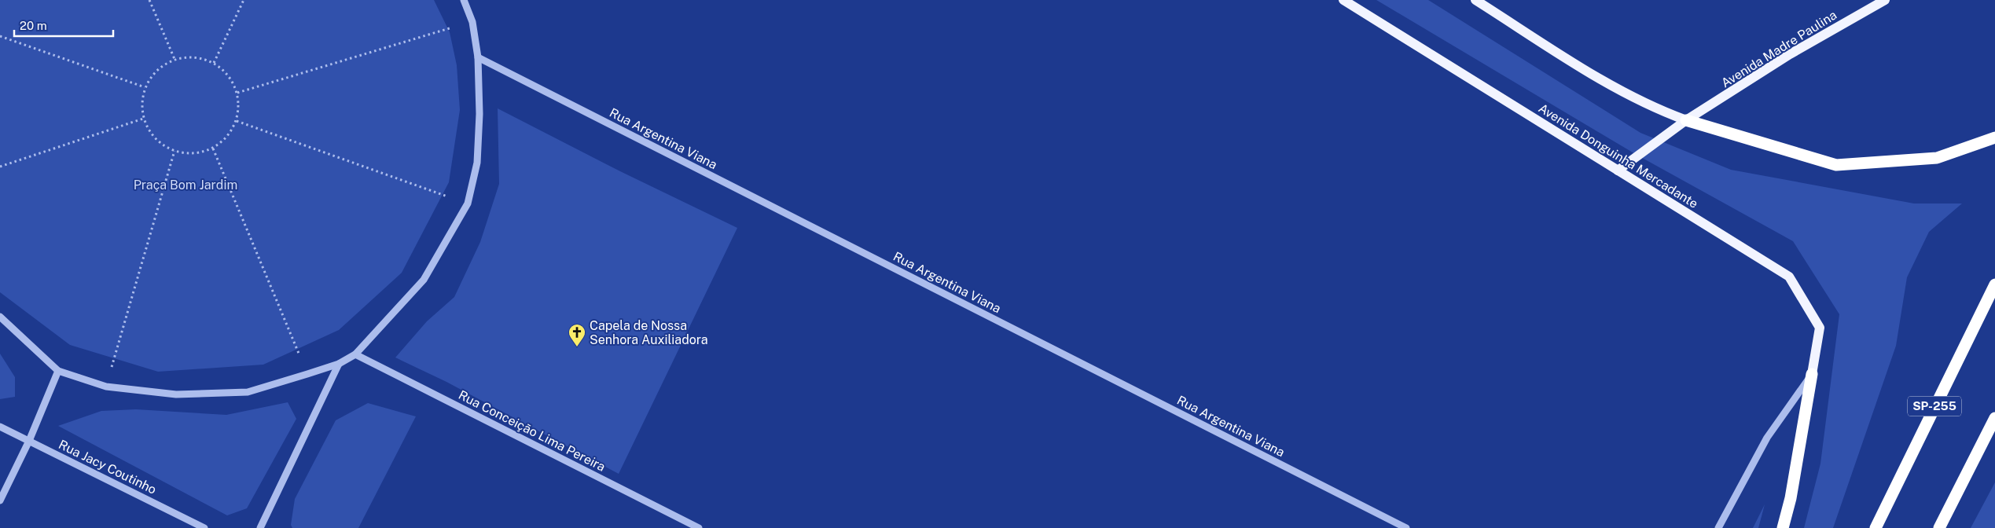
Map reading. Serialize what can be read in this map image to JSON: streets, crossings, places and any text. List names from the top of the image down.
{
  "streets": {
    "highway": ["SP-255"],
    "main road": ["Avenida Madre Paulina", "Avenida Donguinha Mercadante"],
    "street": ["Rua Argentina Viana", "Rua Conceição Lima Pereira", "Rua Jacy Coutinho"]
  },
  "crossings": [
    ["Avenida Madre Paulina", "Avenida Donguinha Mercadante"]
  ],
  "parks": ["Praça Bom Jardim"],
  "places": {
    "church": ["Capela de Nossa Senhora Auxiliadora"]
  },
  "scale_bar": "20 m"
}
